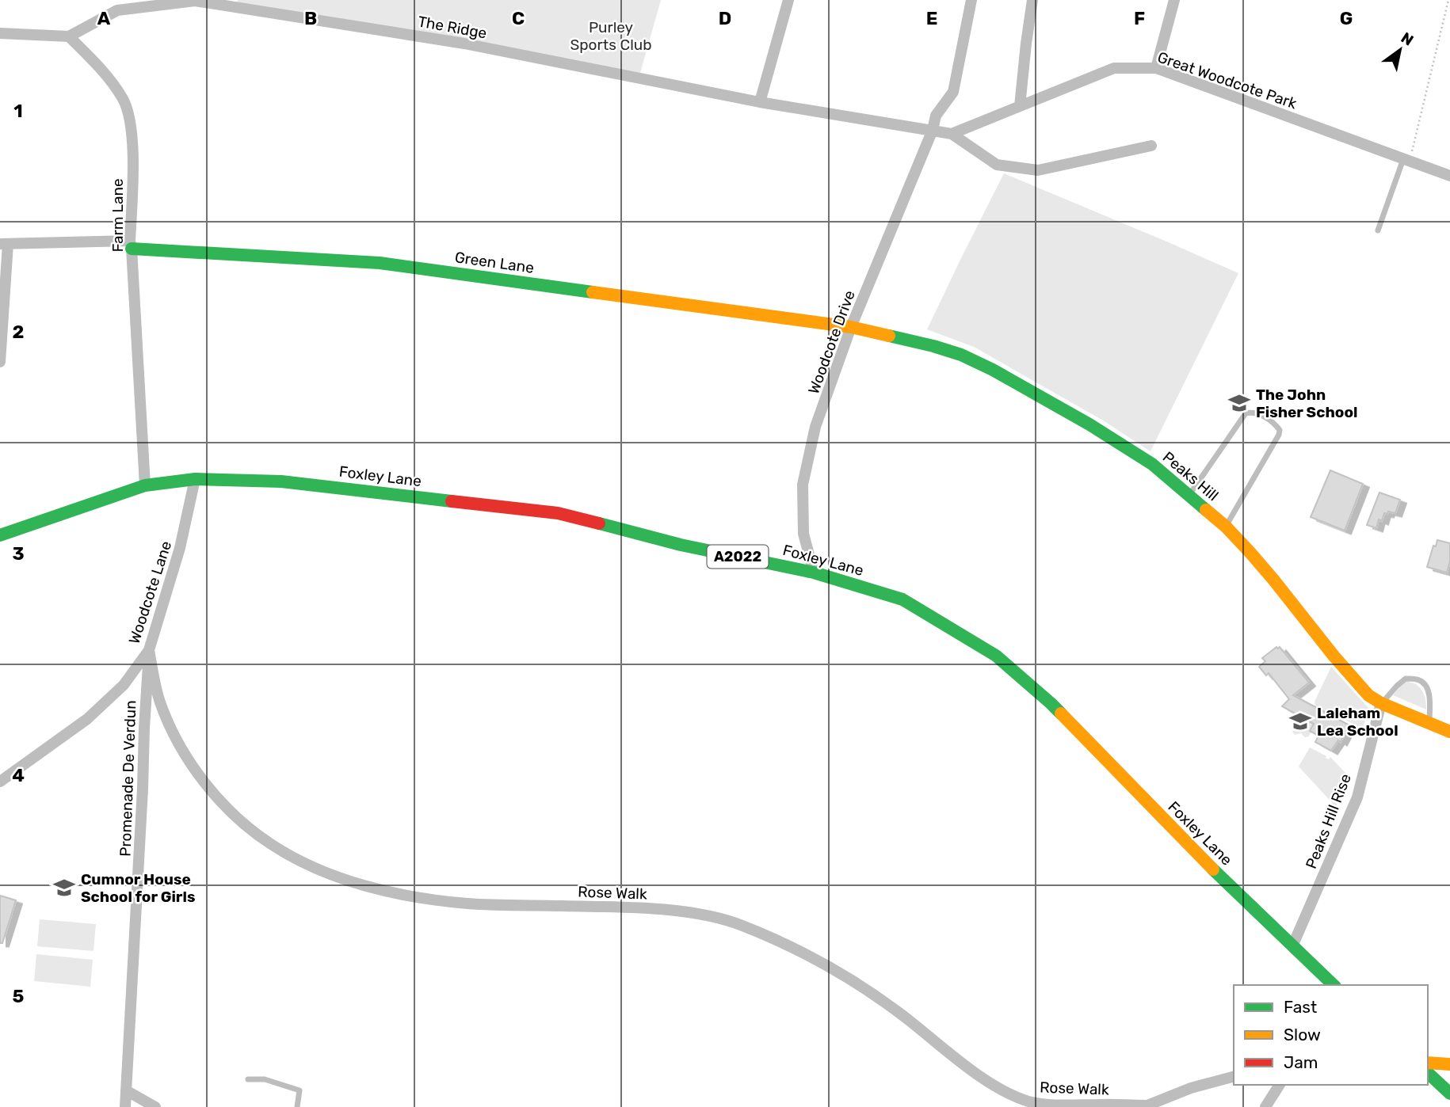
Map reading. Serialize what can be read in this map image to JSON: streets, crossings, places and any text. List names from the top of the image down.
{
  "streets": {
    "main road": [
      "Green Lane",
      "Foxley Lane",
      "Peaks Hill",
      "A2022"
    ],
    "street": [
      "The Ridge",
      "Great Woodcote Park",
      "Farm Lane",
      "Woodcote Drive",
      "Woodcote Lane",
      "Promenade De Verdun",
      "Peaks Hill Rise",
      "Rose Walk"
    ]
  },
  "crossings": [
    ["The Ridge", "Farm Lane"],
    ["The Ridge", "Woodcote Drive"],
    ["Farm Lane", "Green Lane"],
    ["Farm Lane", "Foxley Lane"],
    ["Green Lane", "Woodcote Drive"],
    ["Green Lane", "Peaks Hill"],
    ["Woodcote Drive", "Foxley Lane"],
    ["Woodcote Drive", "Peaks Hill"],
    ["Foxley Lane", "Woodcote Lane"],
    ["Foxley Lane", "Peaks Hill Rise"],
    ["Peaks Hill", "Peaks Hill Rise"],
    ["Woodcote Lane", "Promenade De Verdun"],
    ["Woodcote Lane", "Rose Walk"],
    ["Promenade De Verdun", "Rose Walk"]
  ],
  "parks": ["Purley Sports Club"],
  "places": {
    "school or university": ["The John Fisher School", "Laleham Lea School", "Cumnor House School for Girls"]
  },
  "legend": ["Fast", "Slow", "Jam"],
  "north": "top right",
  "grid": {
    "columns": [
      "A",
      "B",
      "C",
      "D",
      "E",
      "F",
      "G"
    ],
    "rows": [
      "1",
      "2",
      "3",
      "4",
      "5"
    ]
  }
}
